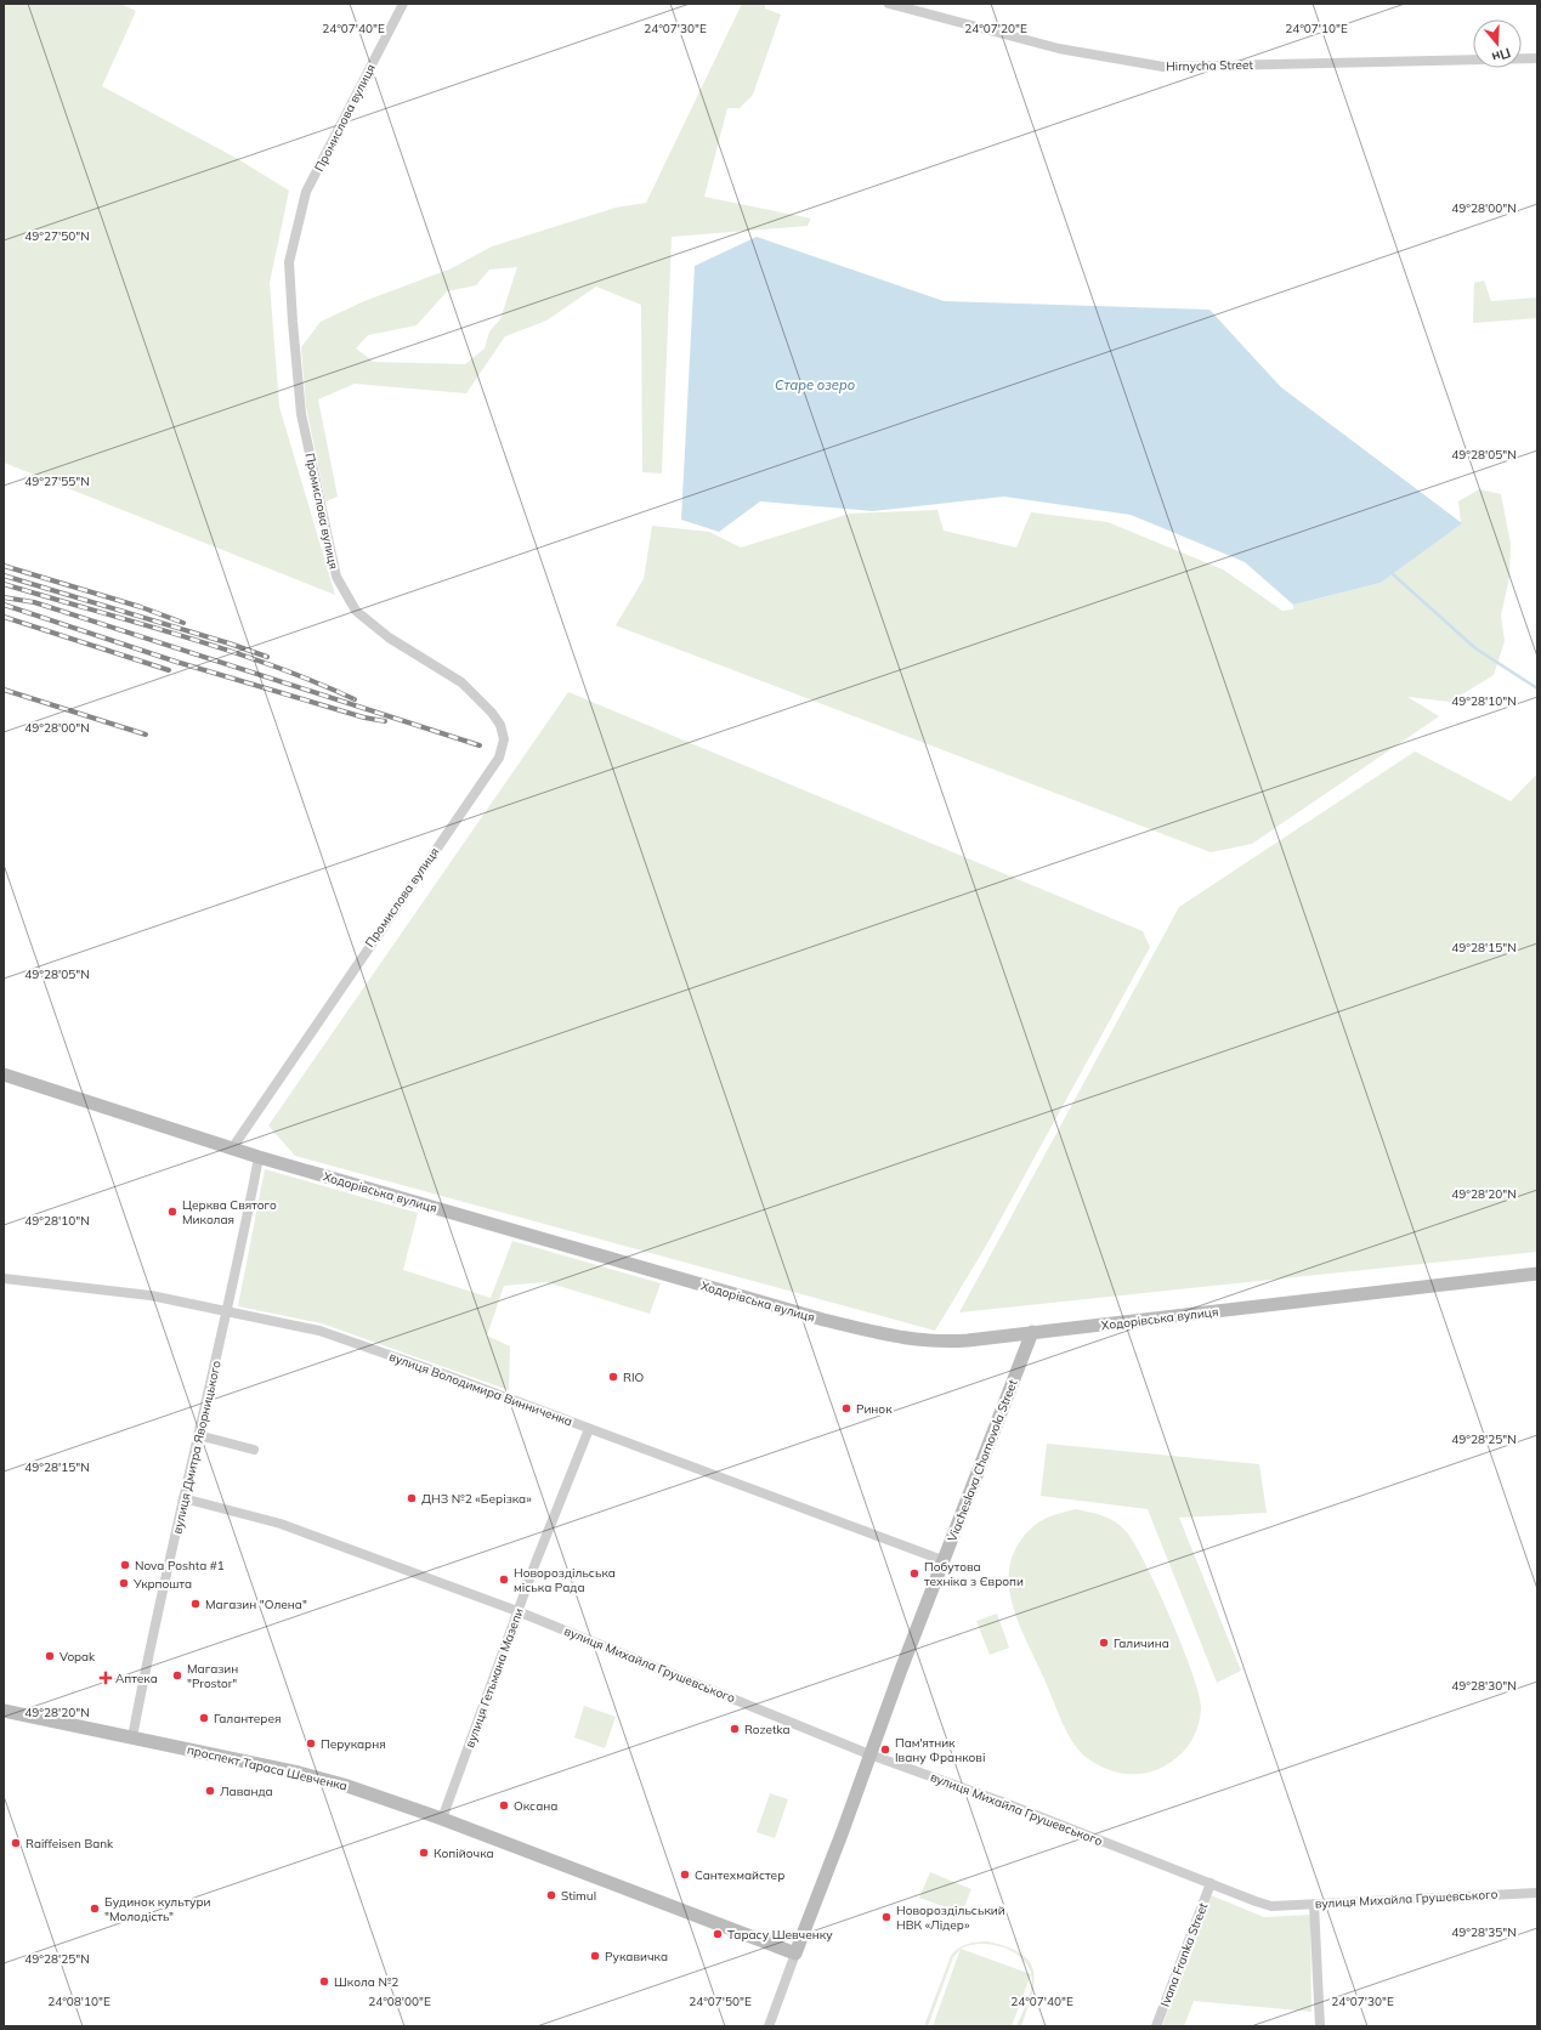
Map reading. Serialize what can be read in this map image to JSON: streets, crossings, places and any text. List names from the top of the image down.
{
  "streets": {
    "main road": ["Ходорівська вулиця", "Viacheslava Chornovola Street", "проспект Тараса Шевченка"],
    "street": [
      "Hirnycha Street",
      "Промислова вулиця",
      "вулиця Володимира Винниченка",
      "вулиця Дмитра Яворницького",
      "вулиця Михайла Грушевського",
      "вулиця Гетьмана Мазепи",
      "Ivana Franka Street"
    ]
  },
  "crossings": [
    ["Промислова вулиця", "Ходорівська вулиця"],
    ["Ходорівська вулиця", "вулиця Дмитра Яворницького"],
    ["Ходорівська вулиця", "Viacheslava Chornovola Street"],
    ["вулиця Володимира Винниченка", "вулиця Дмитра Яворницького"],
    ["вулиця Володимира Винниченка", "Viacheslava Chornovola Street"],
    ["вулиця Володимира Винниченка", "вулиця Гетьмана Мазепи"],
    ["вулиця Дмитра Яворницького", "вулиця Михайла Грушевського"],
    ["вулиця Дмитра Яворницького", "проспект Тараса Шевченка"],
    ["Viacheslava Chornovola Street", "вулиця Михайла Грушевського"],
    ["Viacheslava Chornovola Street", "проспект Тараса Шевченка"],
    ["вулиця Михайла Грушевського", "вулиця Гетьмана Мазепи"],
    ["вулиця Михайла Грушевського", "Ivana Franka Street"],
    ["вулиця Гетьмана Мазепи", "проспект Тараса Шевченка"]
  ],
  "water": ["Старе озеро"],
  "places": {
    "other": [
      "Церква Святого Миколая",
      "RIO",
      "Ринок",
      "ДНЗ №2 «Берізка»",
      "Nova Poshta #1",
      "Побутова техніка з Європи",
      "Новороздільська міська Рада",
      "Укрпошта",
      "Магазин \"Олена\"",
      "Галичина",
      "Vopak",
      "Магазин \"Prostor\"",
      "Галантерея",
      "Rozetka",
      "Перукарня",
      "Пам'ятник Івану Франкові",
      "Лаванда",
      "Оксана",
      "Raiffeisen Bank",
      "Копійочка",
      "Сантехмайстер",
      "Stimul",
      "Будинок культури \"Молодість\"",
      "Новороздільський НВК «Лідер»",
      "Тарасу Шевченку",
      "Рукавичка",
      "Школа №2"
    ],
    "health": ["Аптека"]
  },
  "north": "bottom",
  "coordinates": [
    "24°07'40\"E",
    "24°07'30\"E",
    "24°07'20\"E",
    "24°07'10\"E",
    "49°28'00\"N",
    "49°27'50\"N",
    "49°28'05\"N",
    "49°27'55\"N",
    "49°28'10\"N",
    "49°28'15\"N",
    "49°28'20\"N",
    "49°28'25\"N",
    "49°28'30\"N",
    "49°28'35\"N",
    "24°08'10\"E",
    "24°08'00\"E",
    "24°07'50\"E"
  ]
}
